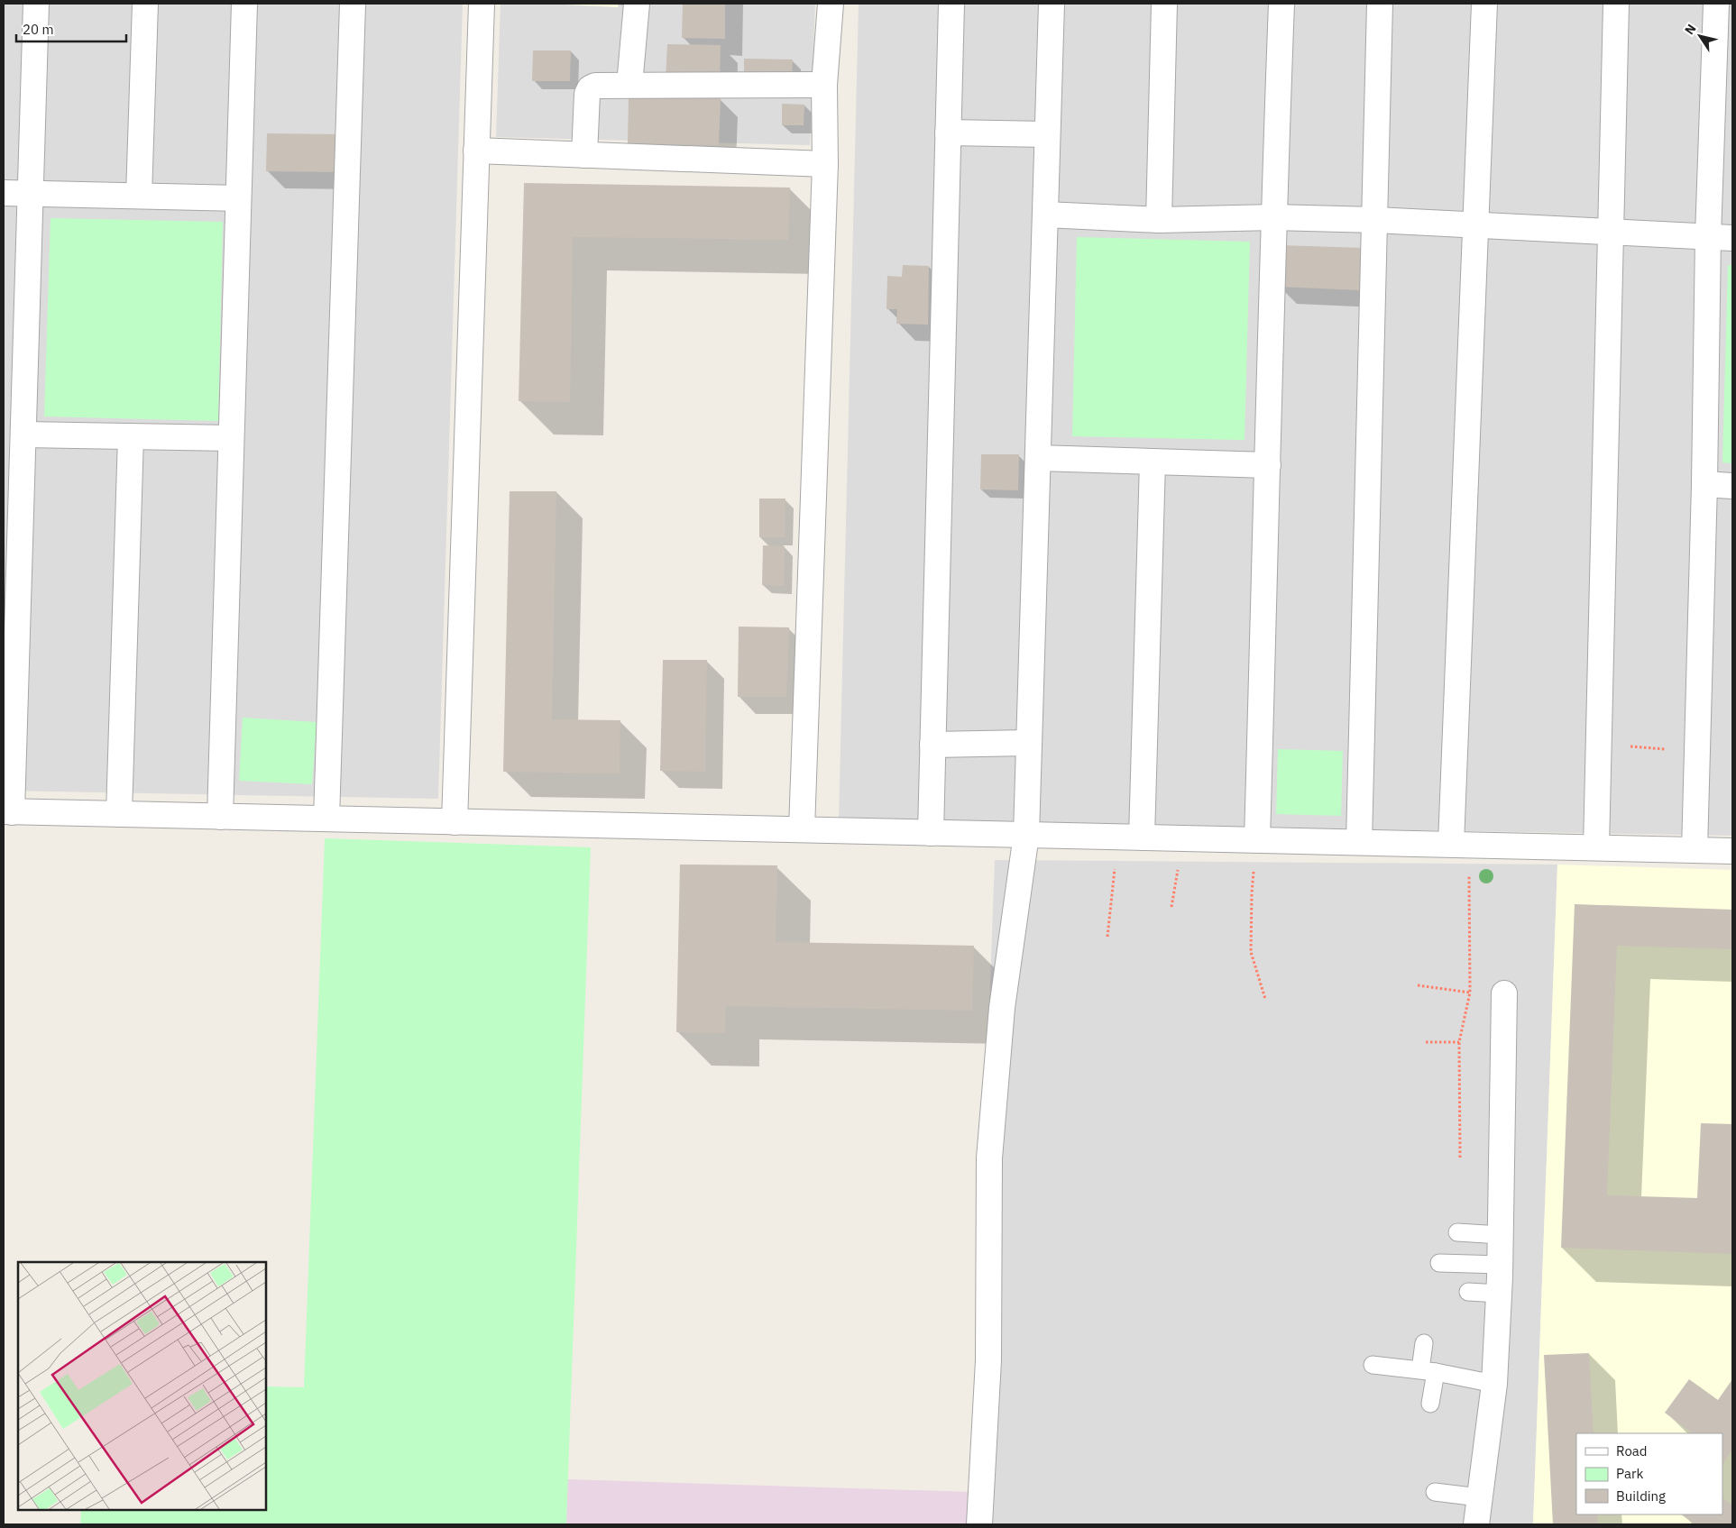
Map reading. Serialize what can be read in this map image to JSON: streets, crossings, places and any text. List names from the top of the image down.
{
  "legend": ["Road", "Park", "Building"],
  "scale_bar": "20 m",
  "north": "top left"
}
